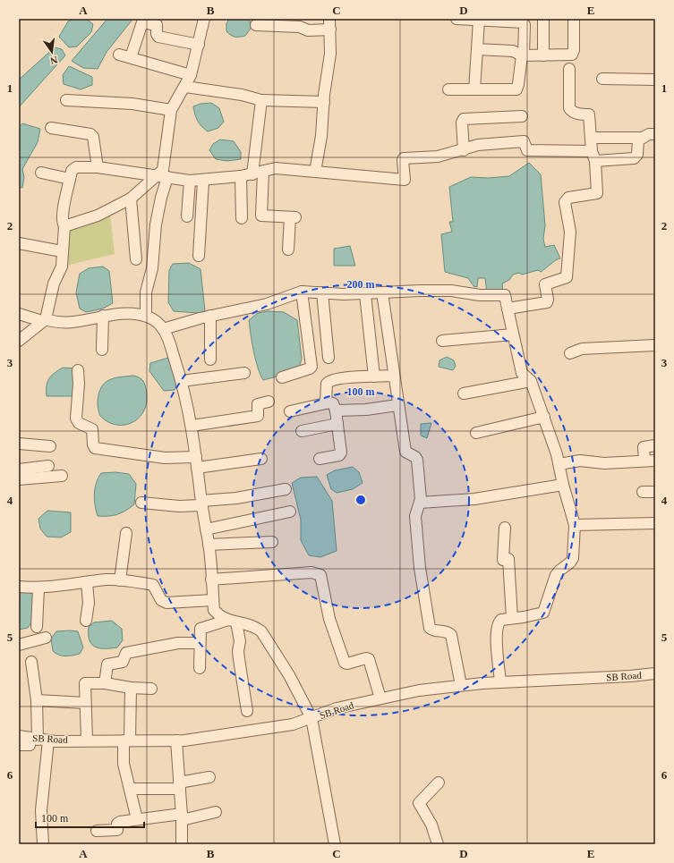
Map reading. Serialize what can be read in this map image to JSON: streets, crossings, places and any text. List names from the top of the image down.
{
  "streets": {
    "street": ["SB Road"]
  },
  "scale_bar": "100 m",
  "north": "bottom",
  "grid": {
    "columns": [
      "A",
      "B",
      "C",
      "D",
      "E"
    ],
    "rows": [
      "1",
      "2",
      "3",
      "4",
      "5",
      "6"
    ]
  },
  "rings": ["200 m", "100 m"]
}
